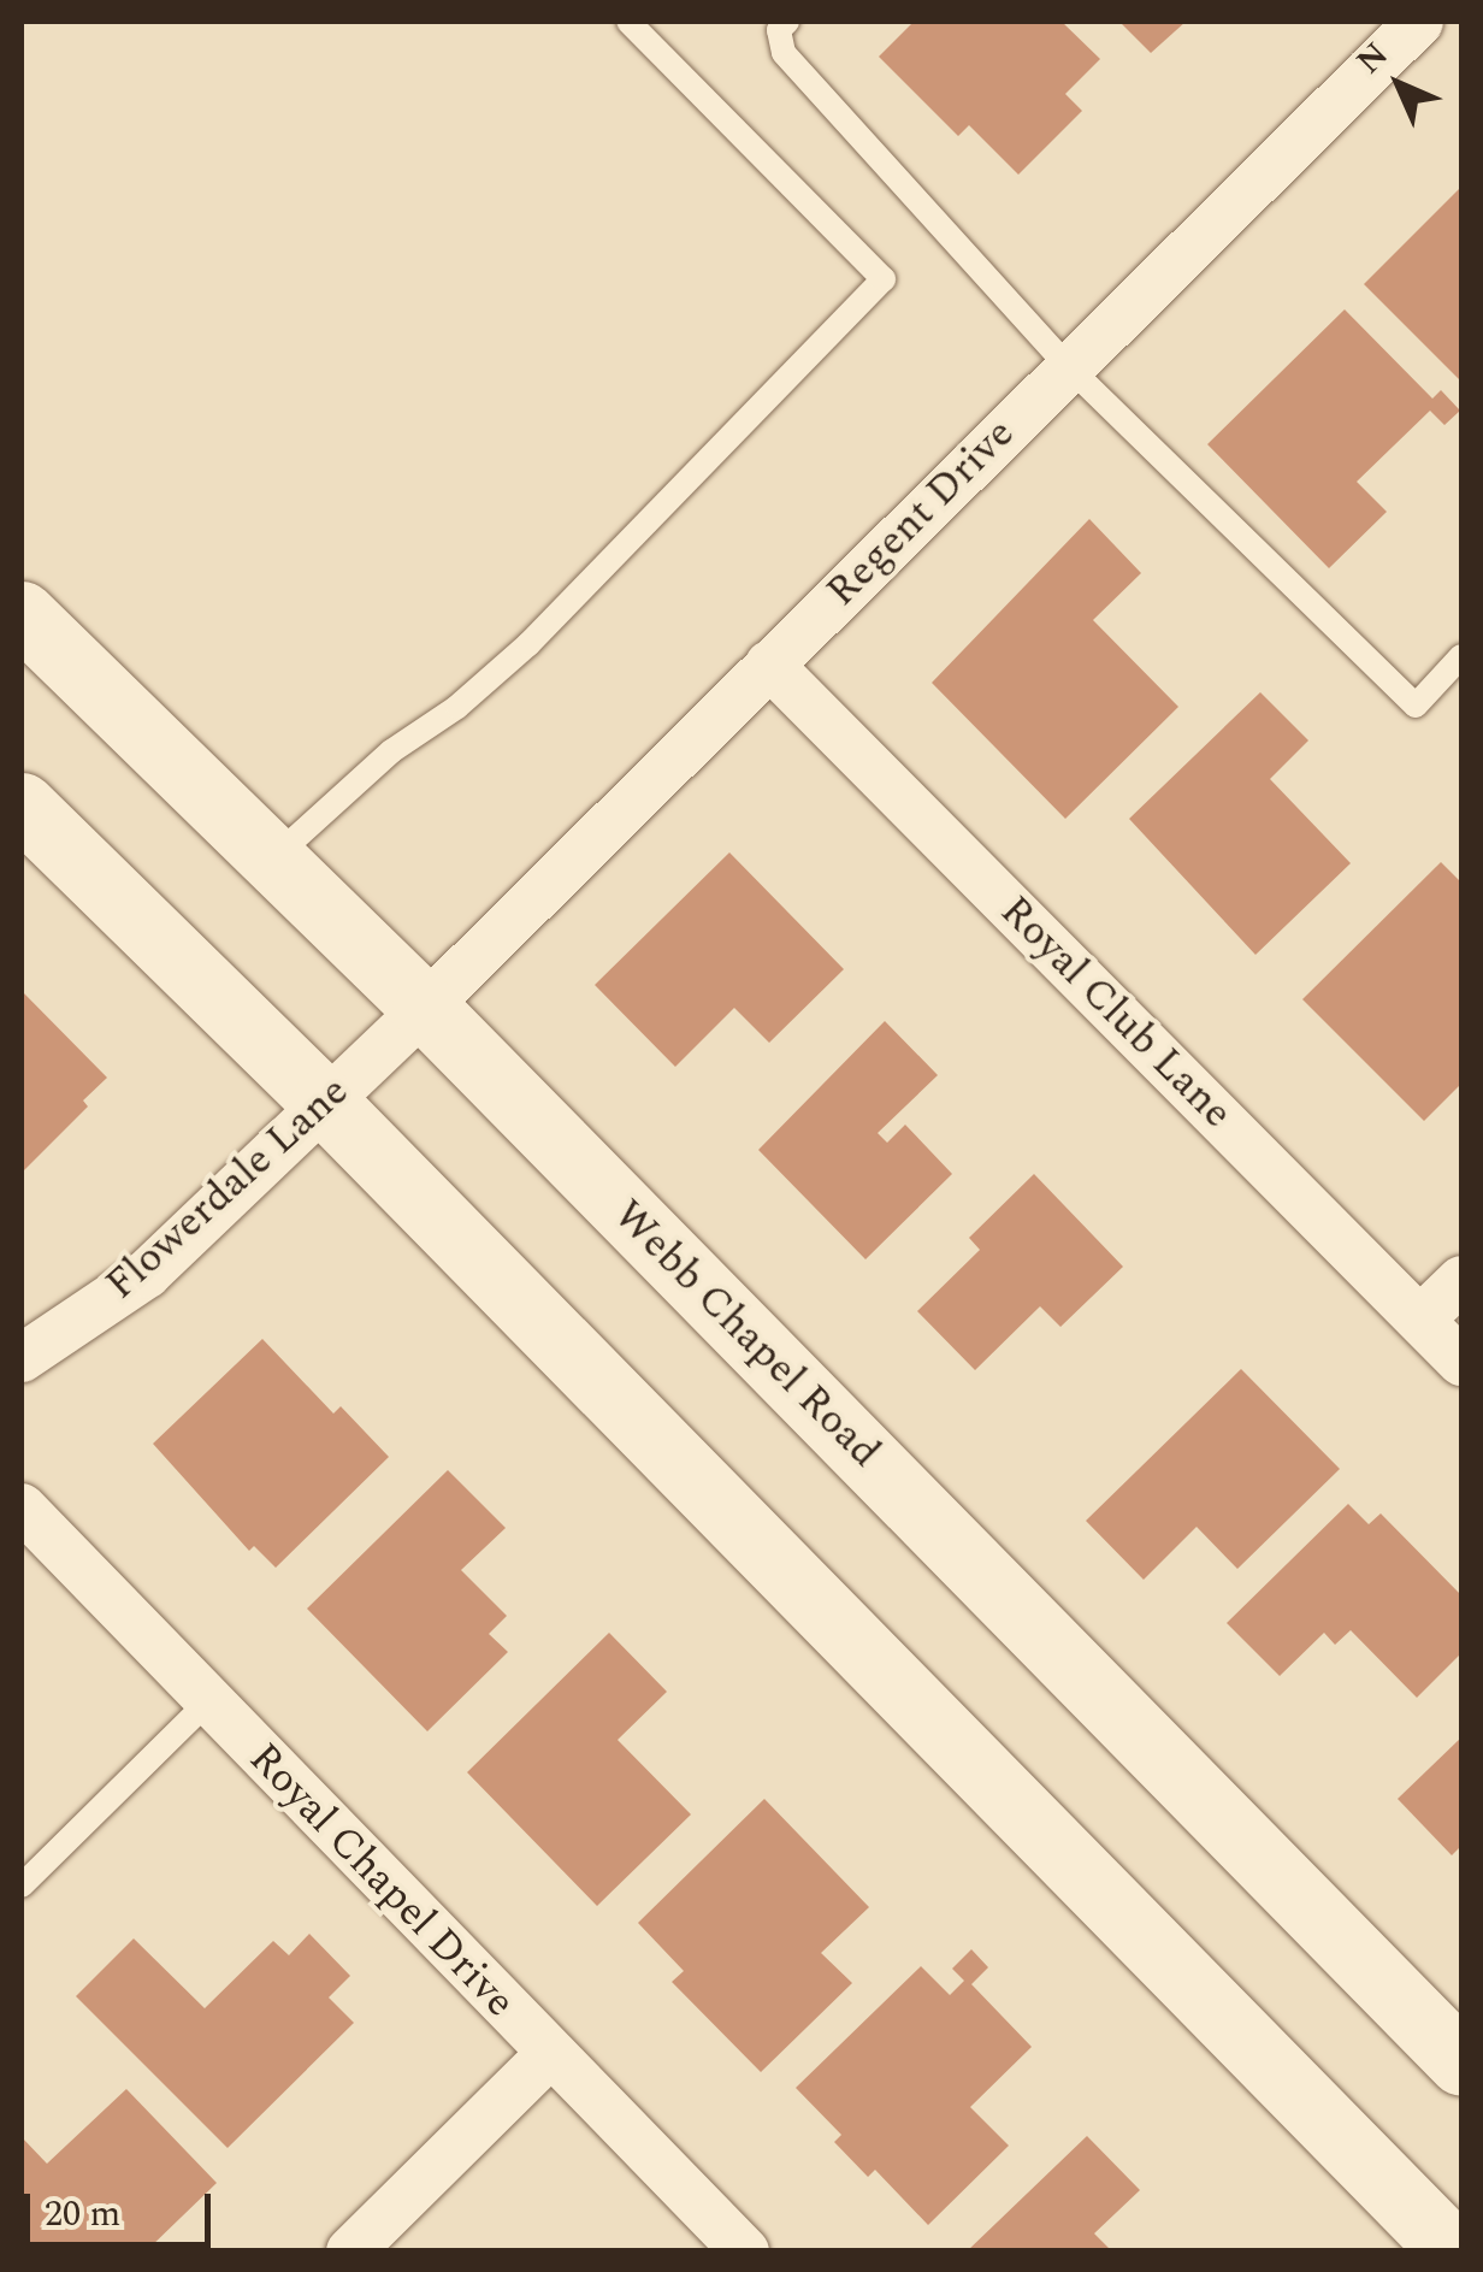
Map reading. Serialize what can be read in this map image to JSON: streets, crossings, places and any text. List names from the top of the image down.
{
  "streets": {
    "main road": ["Webb Chapel Road"],
    "street": [
      "Regent Drive",
      "Royal Club Lane",
      "Flowerdale Lane",
      "Royal Chapel Drive"
    ]
  },
  "crossings": [
    ["Regent Drive", "Royal Club Lane"],
    ["Regent Drive", "Flowerdale Lane"],
    ["Regent Drive", "Webb Chapel Road"],
    ["Flowerdale Lane", "Webb Chapel Road"]
  ],
  "scale_bar": "20 m",
  "north": "top left"
}
